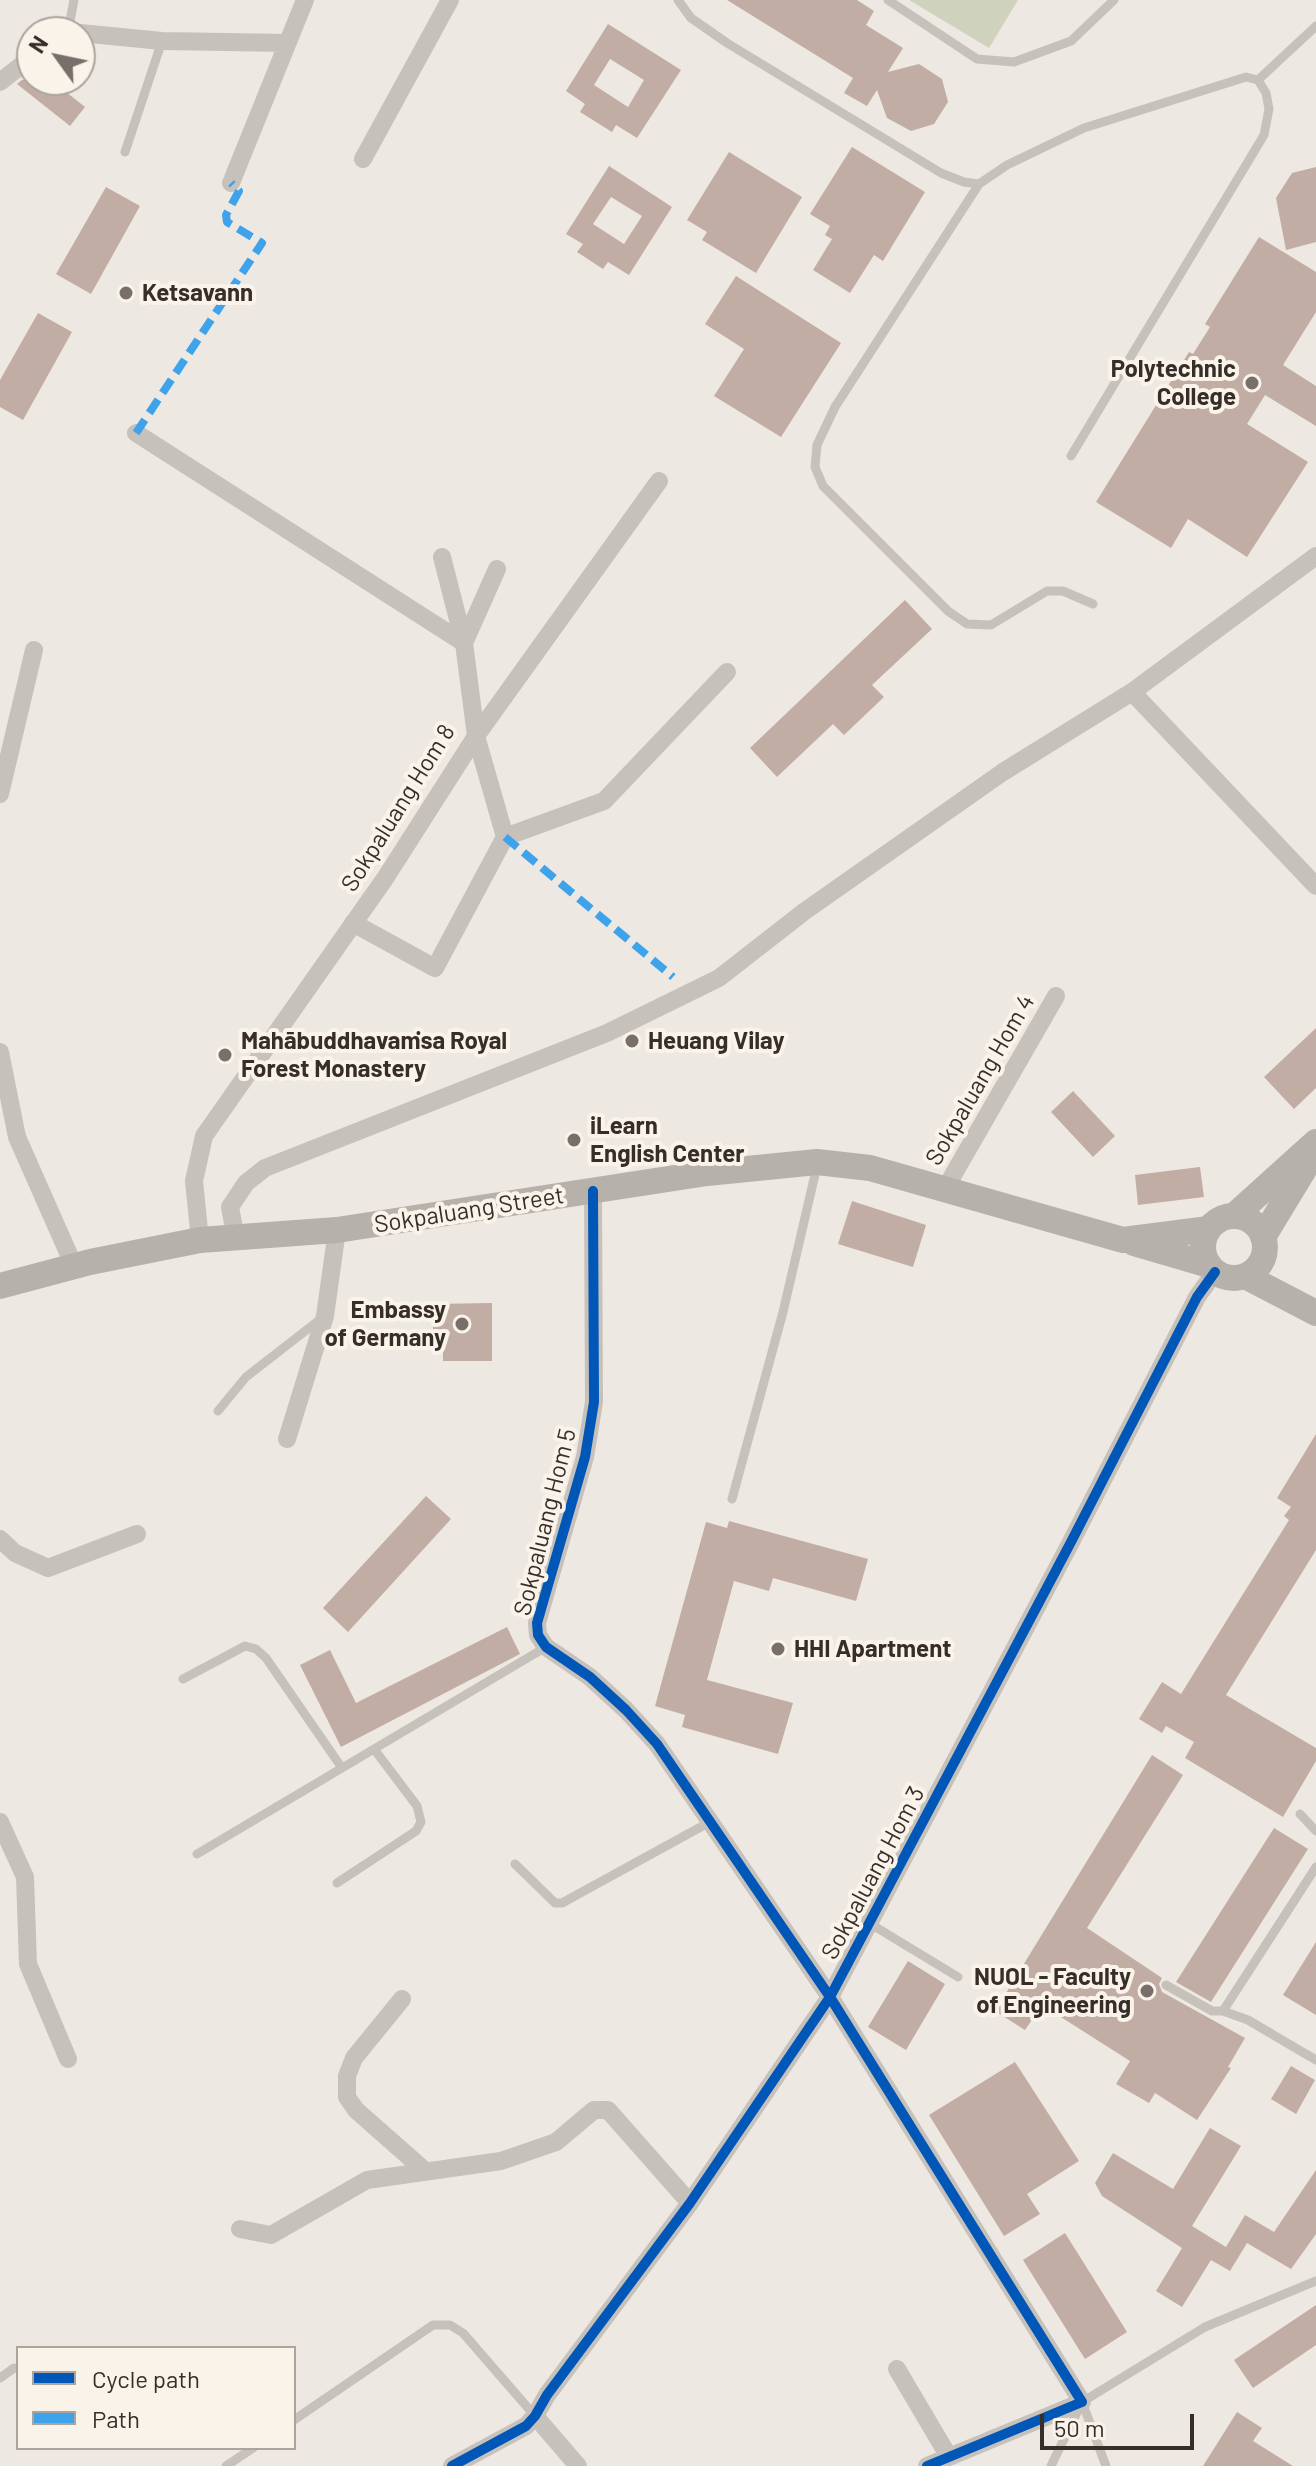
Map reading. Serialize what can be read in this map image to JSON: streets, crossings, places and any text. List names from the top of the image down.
{
  "streets": {
    "street": [
      "Sokpaluang Hom 8",
      "Sokpaluang Hom 4",
      "Sokpaluang Street",
      "Sokpaluang Hom 5",
      "Sokpaluang Hom 3"
    ]
  },
  "crossings": [
    ["Sokpaluang Hom 8", "Sokpaluang Street"],
    ["Sokpaluang Hom 4", "Sokpaluang Street"],
    ["Sokpaluang Street", "Sokpaluang Hom 5"],
    ["Sokpaluang Street", "Sokpaluang Hom 3"],
    ["Sokpaluang Hom 5", "Sokpaluang Hom 3"]
  ],
  "places": [
    "Ketsavann",
    "Polytechnic College",
    "Heuang Vilay",
    "Mahābuddhavaṁsa Royal Forest Monastery",
    "iLearn English Center",
    "Embassy of Germany",
    "HHI Apartment",
    "NUOL - Faculty of Engineering"
  ],
  "legend": ["Cycle path", "Path"],
  "scale_bar": "50 m",
  "north": "top left"
}
